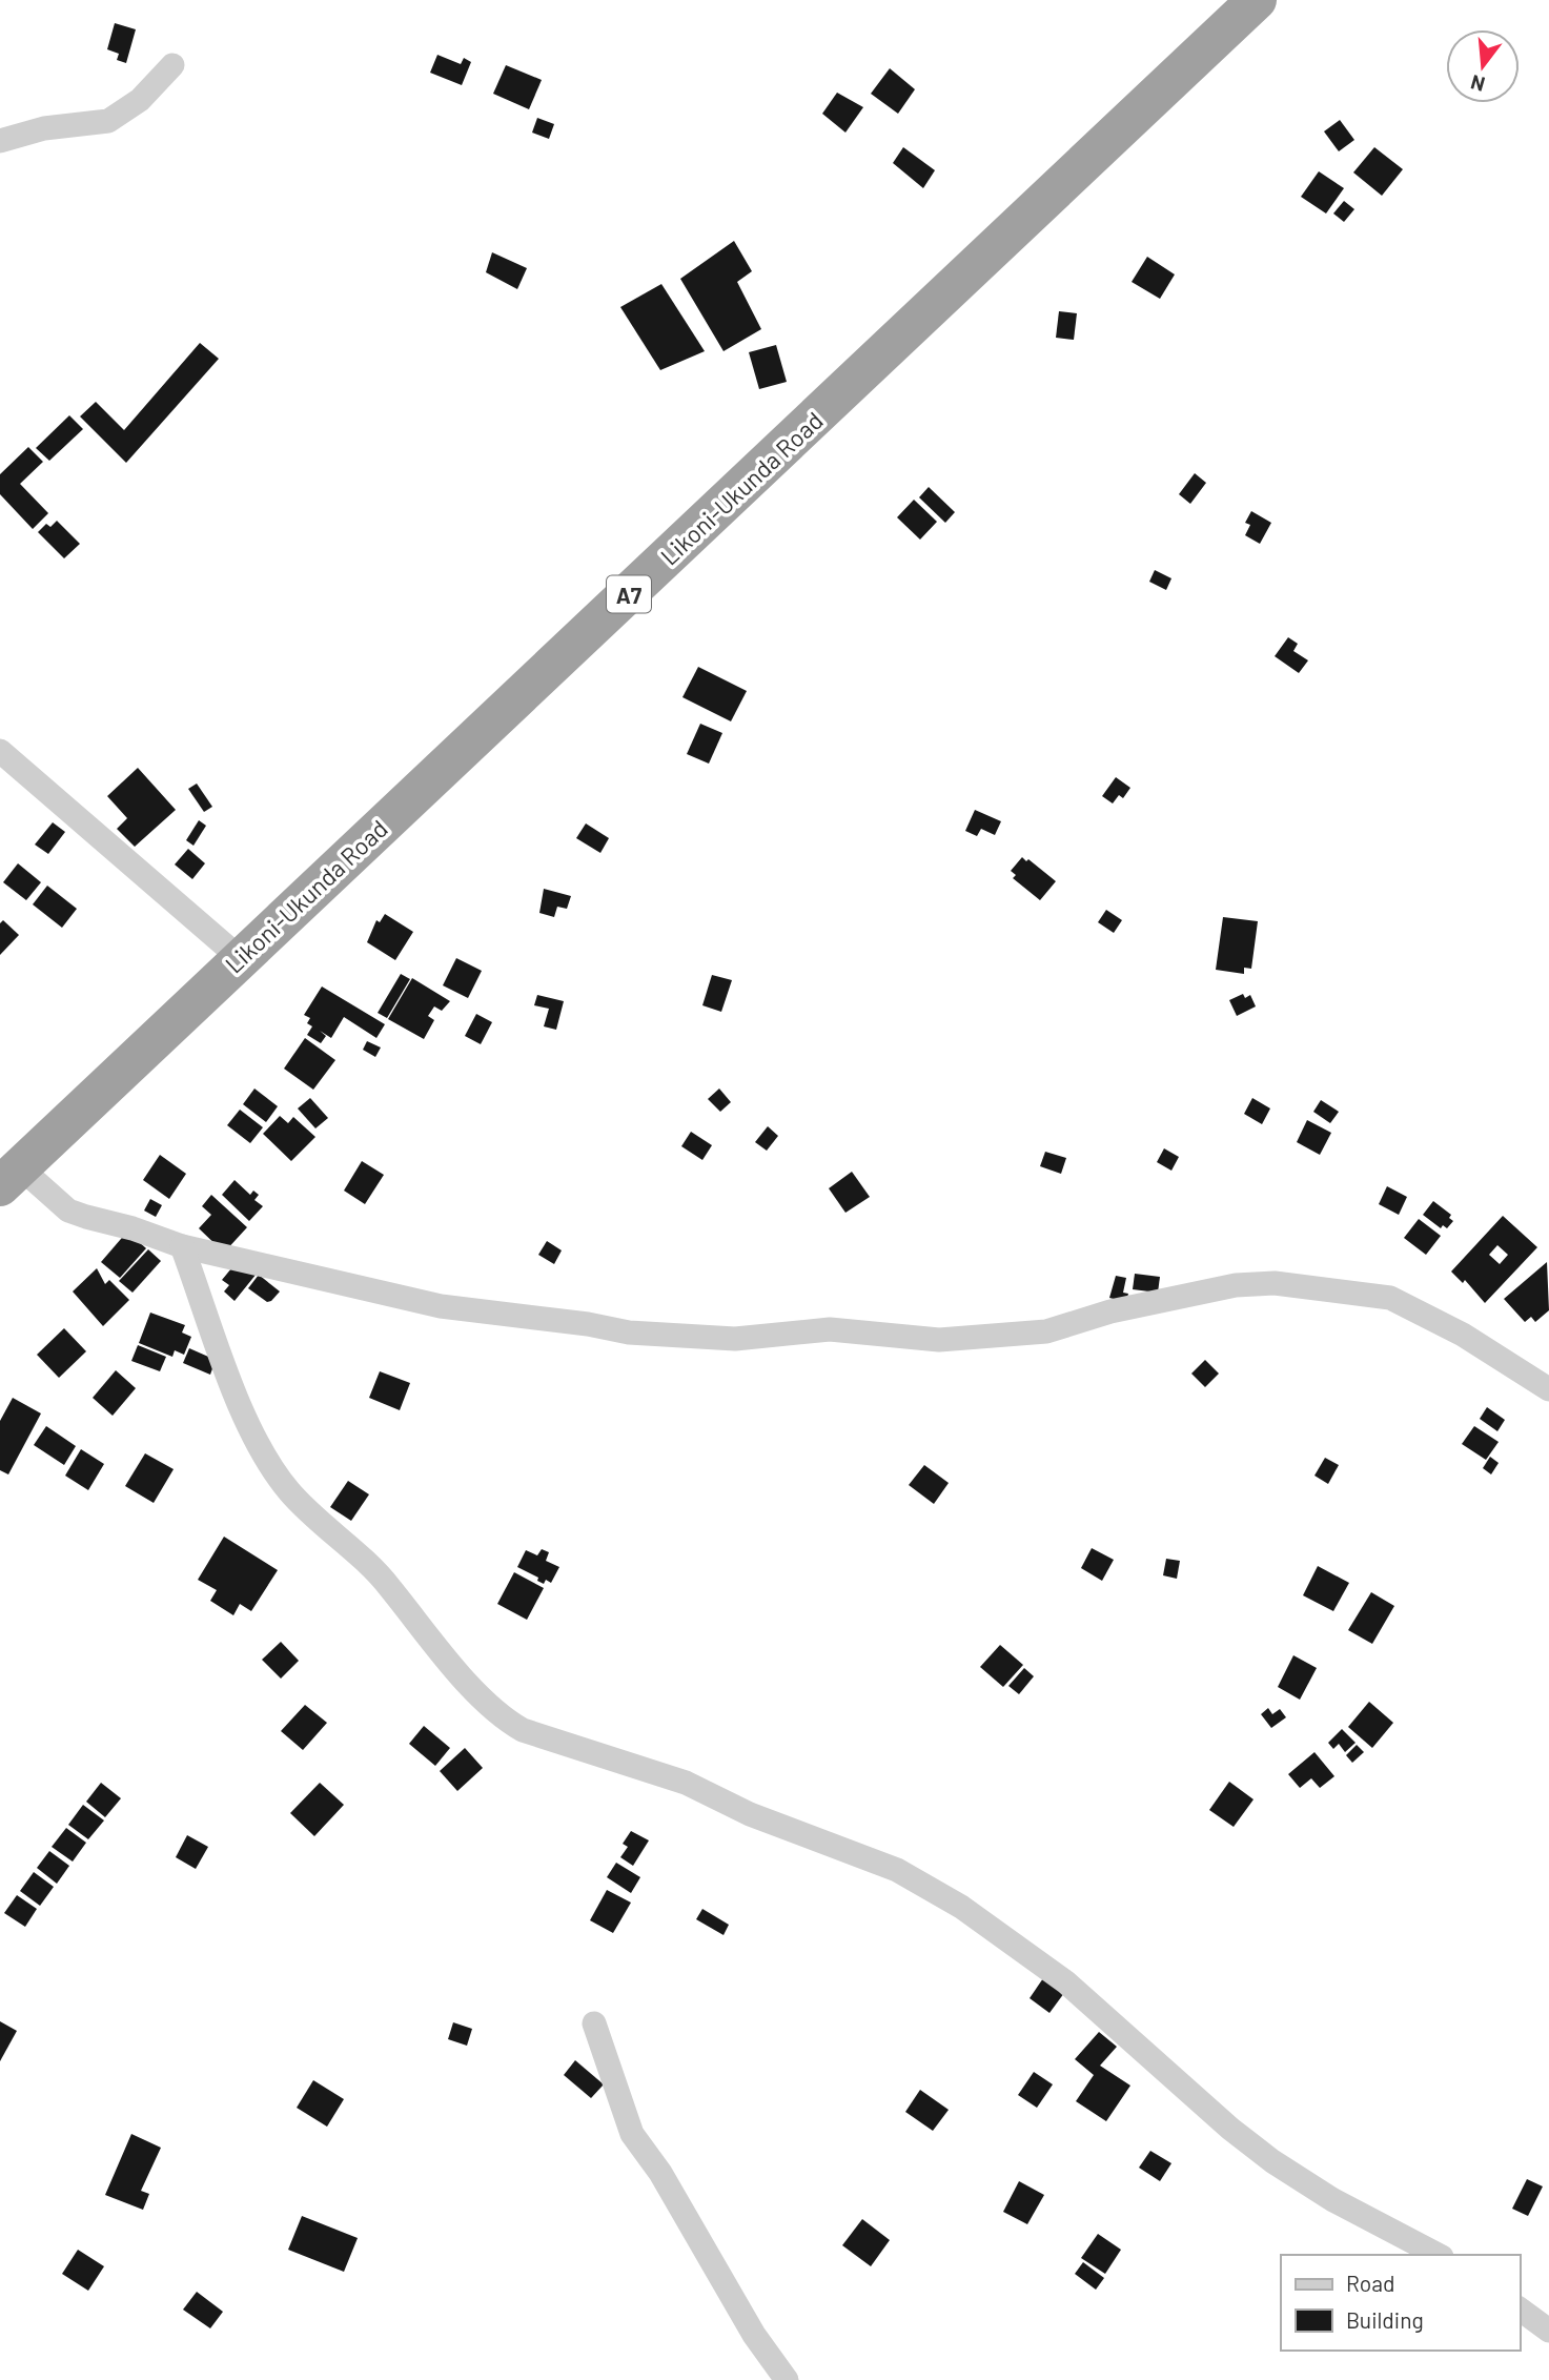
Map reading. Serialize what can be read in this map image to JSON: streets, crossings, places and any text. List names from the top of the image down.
{
  "streets": {
    "highway": ["Likoni-Ukunda Road", "A7"]
  },
  "legend": ["Road", "Building"],
  "north": "bottom"
}
